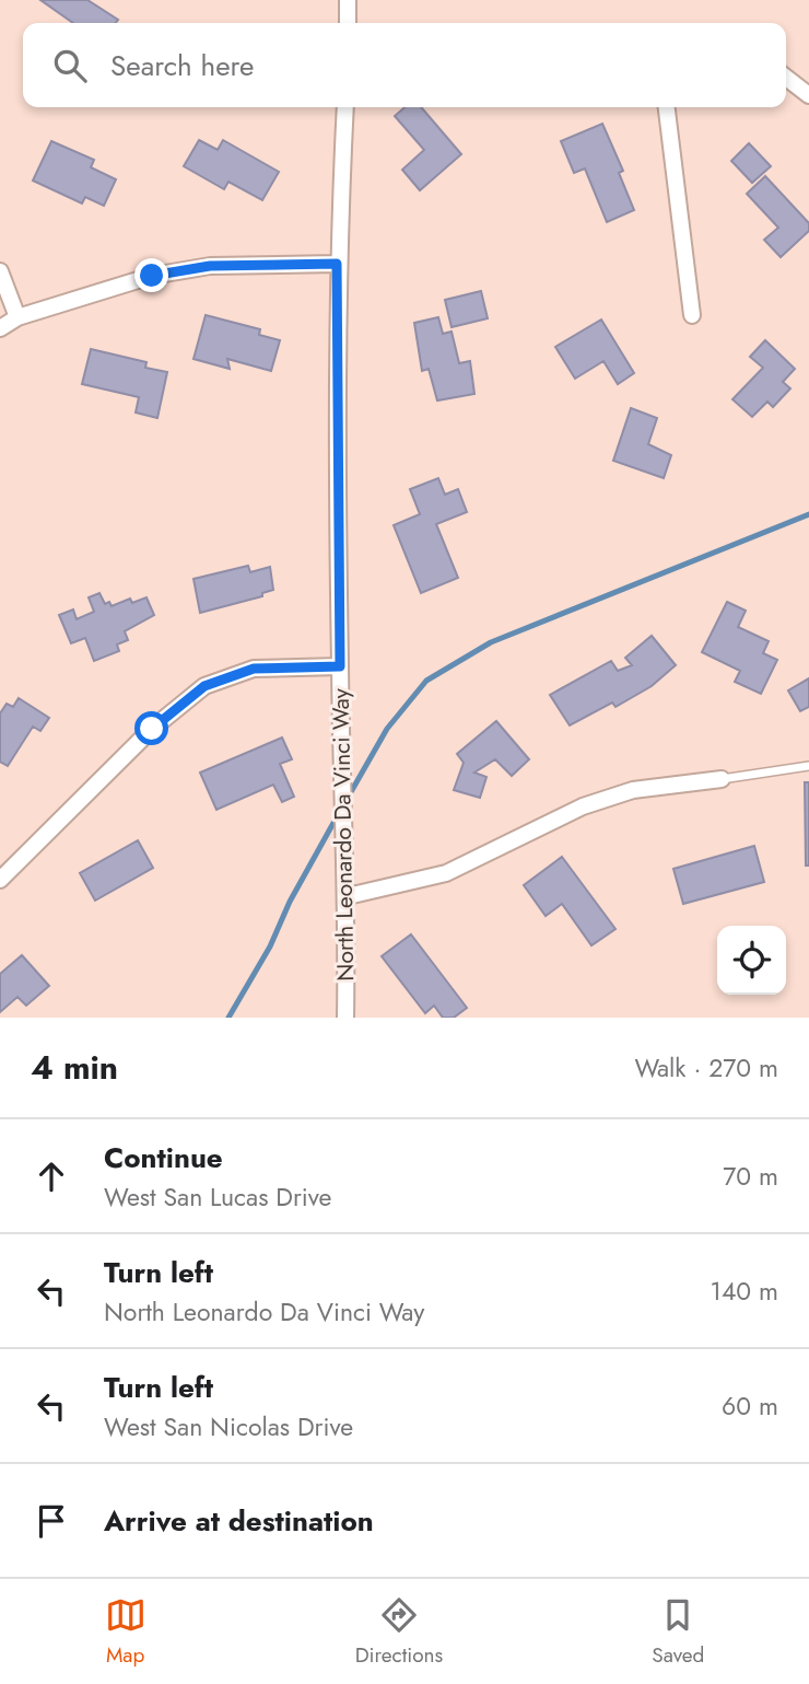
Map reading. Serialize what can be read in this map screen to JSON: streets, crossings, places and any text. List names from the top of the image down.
{
  "streets": {
    "street": ["North Leonardo Da Vinci Way"]
  },
  "page": {
    "search": "Search here",
    "heading": ["4 min", "Walk · 270 m"],
    "list": [
      ["Continue", "West San Lucas Drive", "70 m"],
      ["Turn left", "North Leonardo Da Vinci Way", "140 m"],
      ["Turn left", "West San Nicolas Drive", "60 m"],
      "Arrive at destination"
    ],
    "nav": ["Map", "Directions", "Saved"]
  }
}
